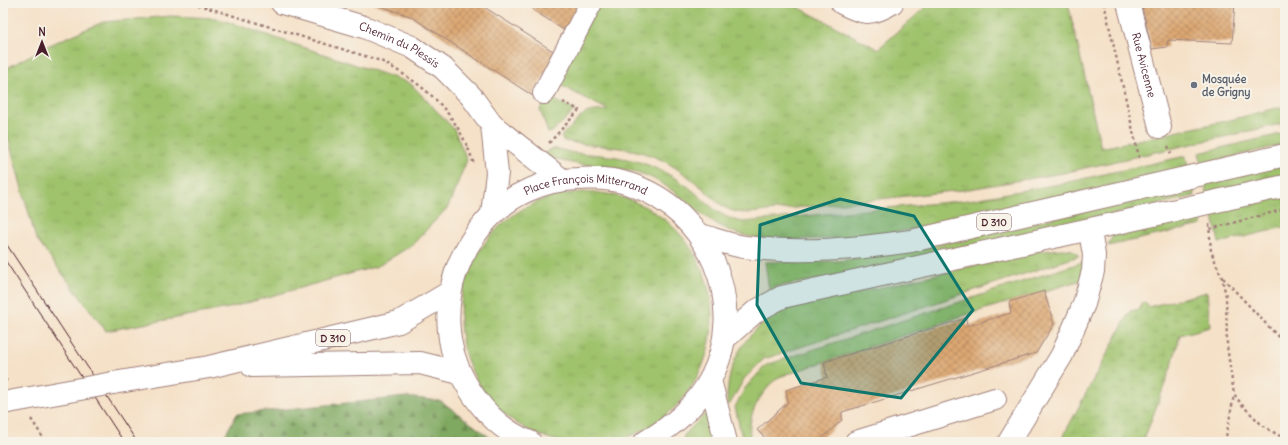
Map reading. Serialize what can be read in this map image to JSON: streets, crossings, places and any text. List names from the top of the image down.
{
  "streets": {
    "main road": [
      "Chemin du Plessis",
      "Rue Avicenne",
      "Place François Mitterrand",
      "D 310"
    ]
  },
  "crossings": [
    ["Chemin du Plessis", "Place François Mitterrand"],
    ["Place François Mitterrand", "D 310"]
  ],
  "places": ["Mosquée de Grigny"],
  "north": "top"
}
